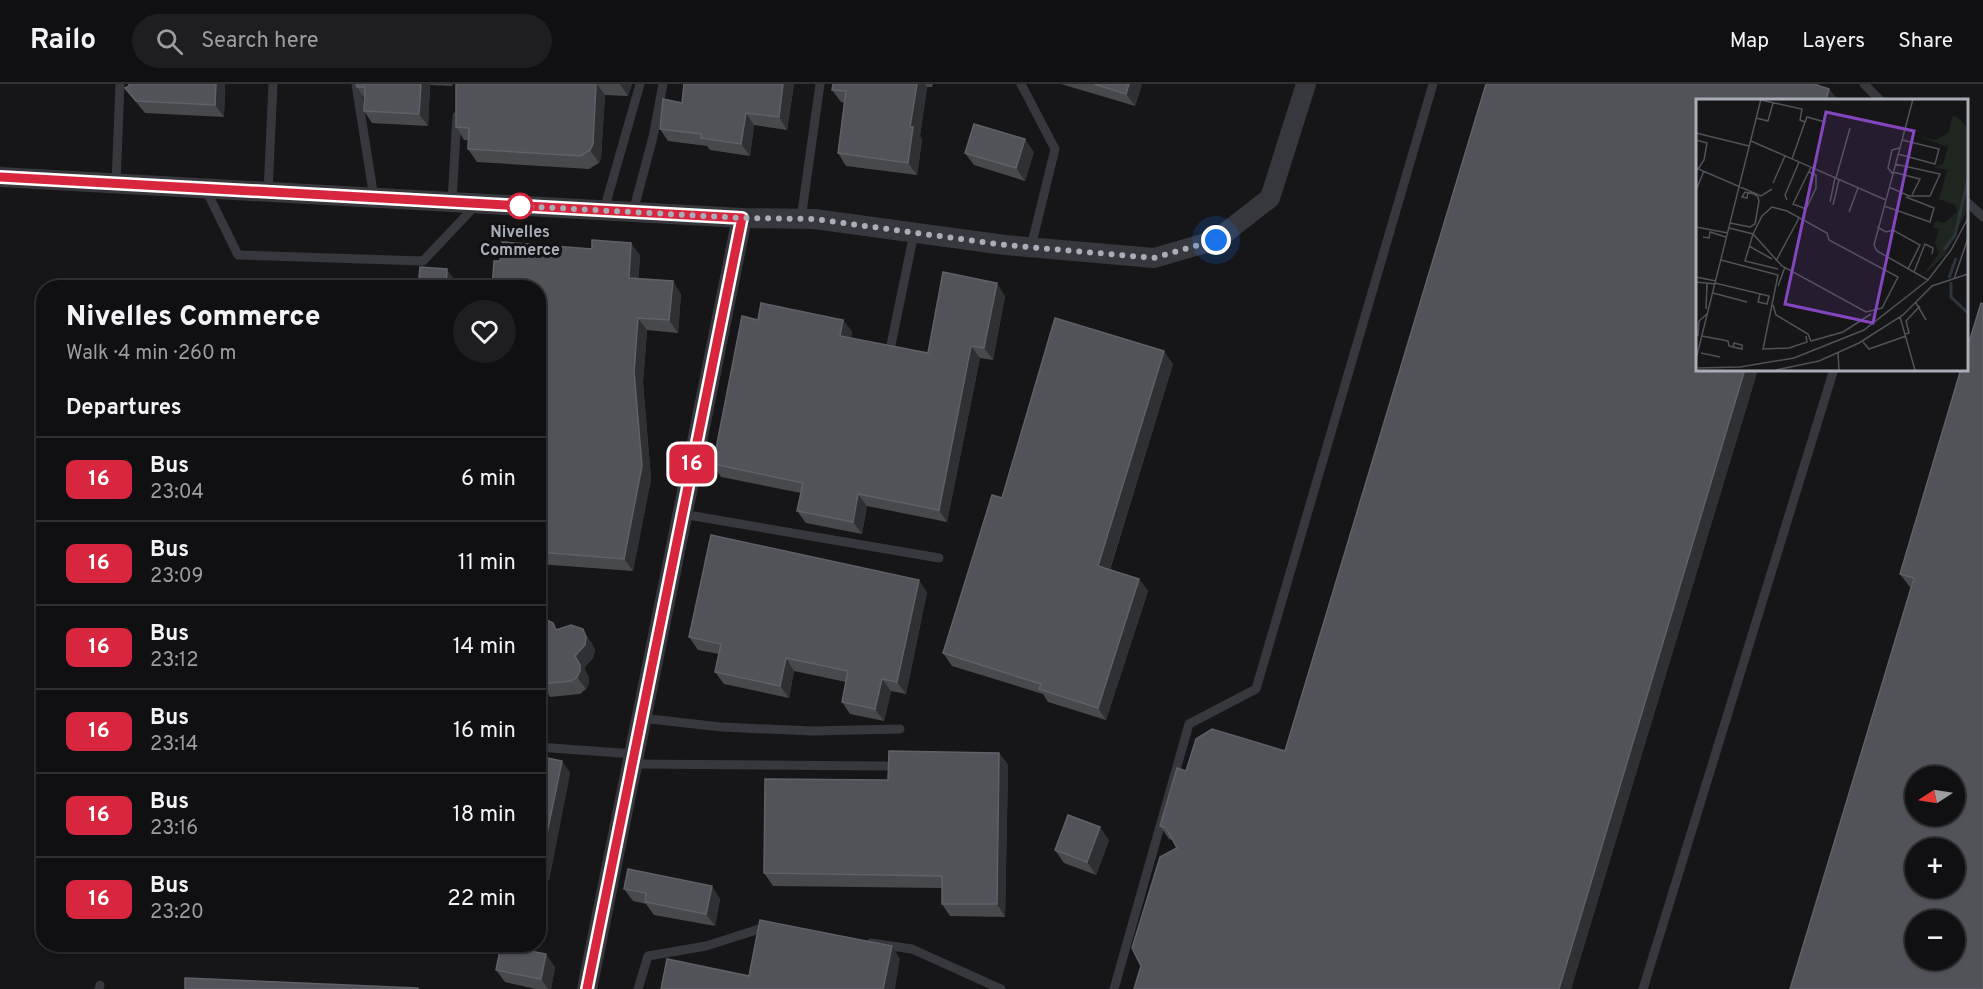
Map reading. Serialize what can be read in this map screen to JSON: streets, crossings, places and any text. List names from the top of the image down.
{
  "places": ["Nivelles Commerce"],
  "lines": ["bus line 16"],
  "north": "left",
  "page": {
    "header": "Railo",
    "search": "Search here",
    "nav": ["Map", "Layers", "Share"],
    "on_map": "16",
    "heading": [
      ["Nivelles Commerce", "Walk · 4 min · 260 m"],
      "Departures"
    ],
    "list": [
      {
        "mark": "16",
        "name": "Bus",
        "note": "23:04",
        "value": "6 min"
      },
      {
        "mark": "16",
        "name": "Bus",
        "note": "23:09",
        "value": "11 min"
      },
      {
        "mark": "16",
        "name": "Bus",
        "note": "23:12",
        "value": "14 min"
      },
      {
        "mark": "16",
        "name": "Bus",
        "note": "23:14",
        "value": "16 min"
      },
      {
        "mark": "16",
        "name": "Bus",
        "note": "23:16",
        "value": "18 min"
      },
      {
        "mark": "16",
        "name": "Bus",
        "note": "23:20",
        "value": "22 min"
      }
    ],
    "map_buttons": ["+", "−"]
  }
}
